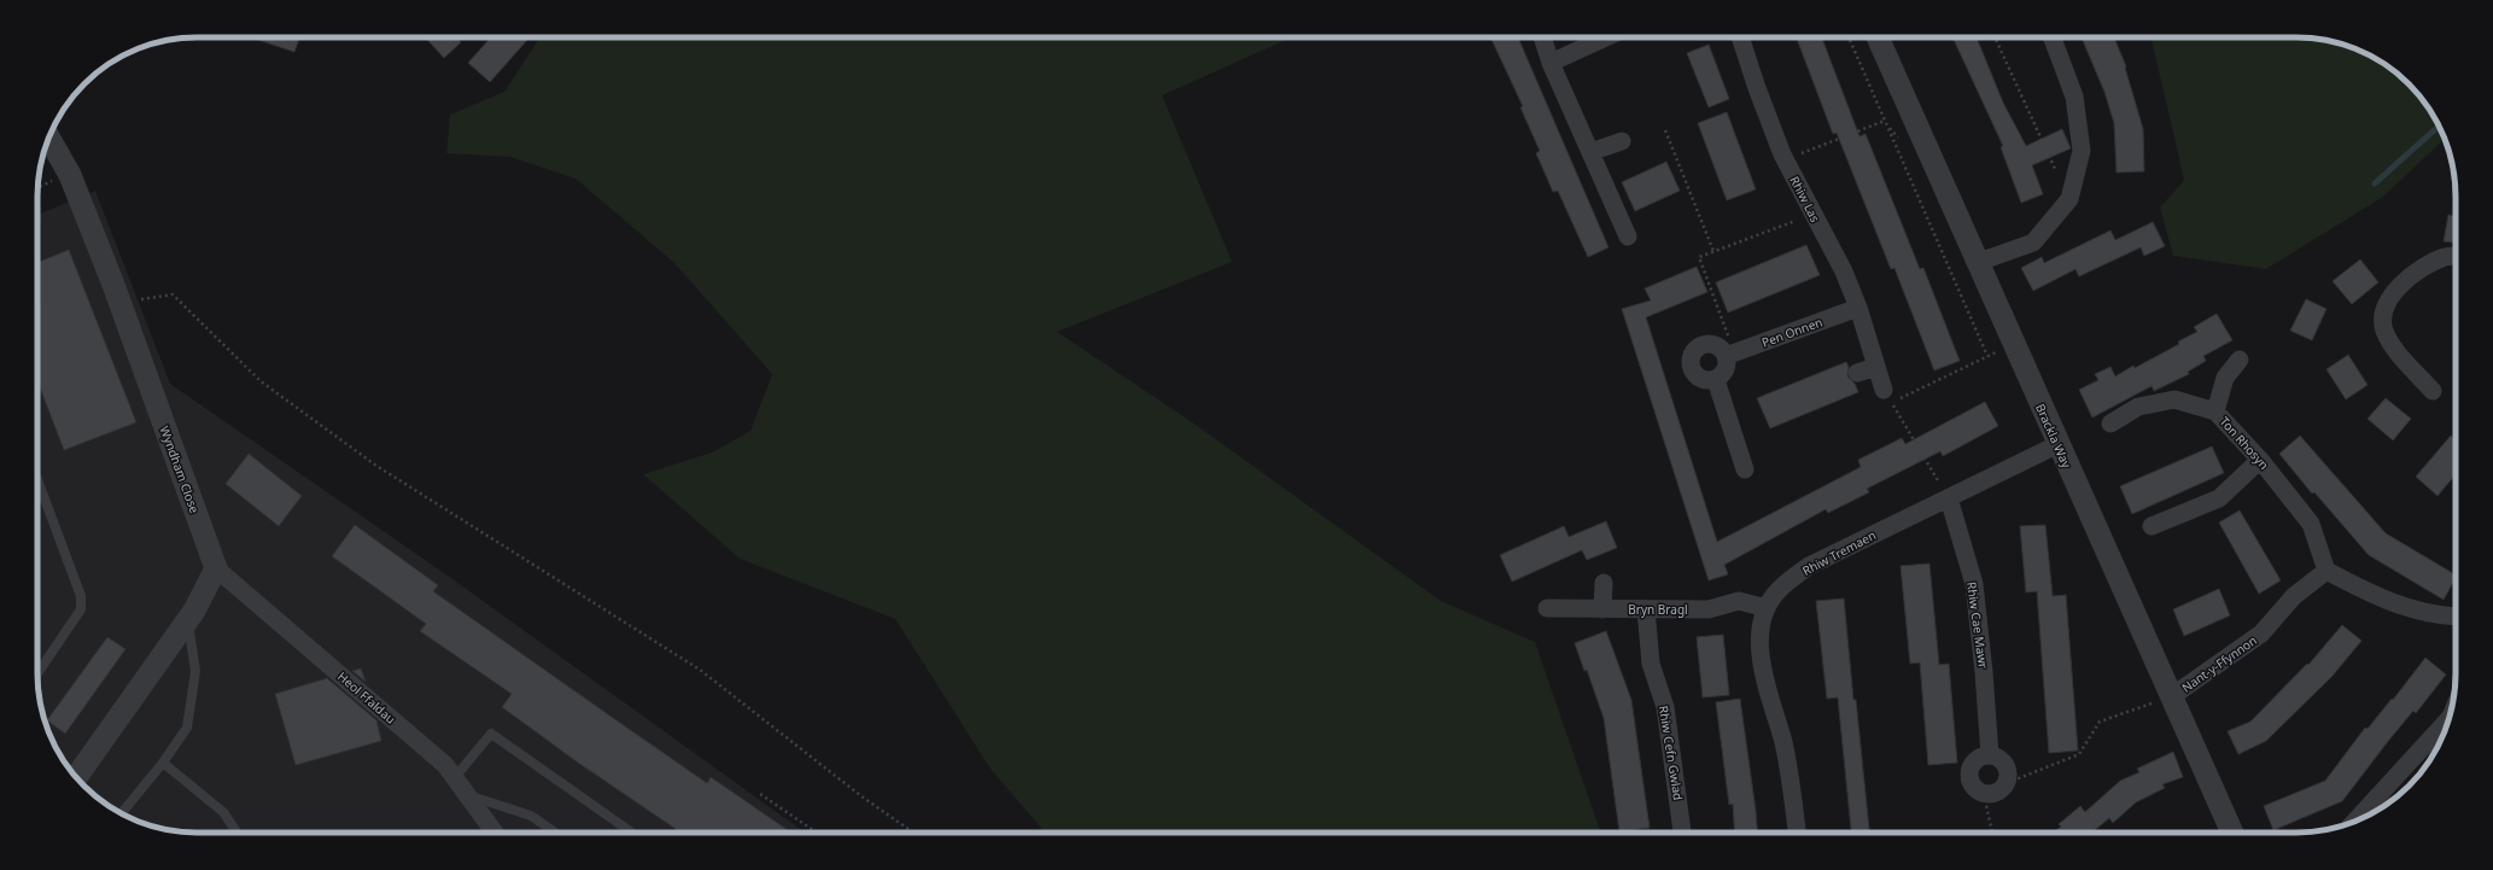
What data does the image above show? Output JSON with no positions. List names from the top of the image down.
{
  "streets": {
    "street": [
      "Rhiw Las",
      "Pen Onnen",
      "Brackla Way",
      "Ton Rhosyn",
      "Wyndham Close",
      "Rhiw Tremaen",
      "Bryn Bragl",
      "Rhiw Cae Mawr",
      "Nant-y-Ffynnon",
      "Heol Ffaldau",
      "Rhiw Cefn Gwlad"
    ]
  },
  "crossings": [
    ["Rhiw Las", "Pen Onnen"],
    ["Brackla Way", "Rhiw Tremaen"],
    ["Brackla Way", "Nant-y-Ffynnon"],
    ["Ton Rhosyn", "Nant-y-Ffynnon"],
    ["Wyndham Close", "Heol Ffaldau"],
    ["Rhiw Tremaen", "Bryn Bragl"],
    ["Rhiw Tremaen", "Rhiw Cae Mawr"],
    ["Bryn Bragl", "Rhiw Cefn Gwlad"]
  ]
}
